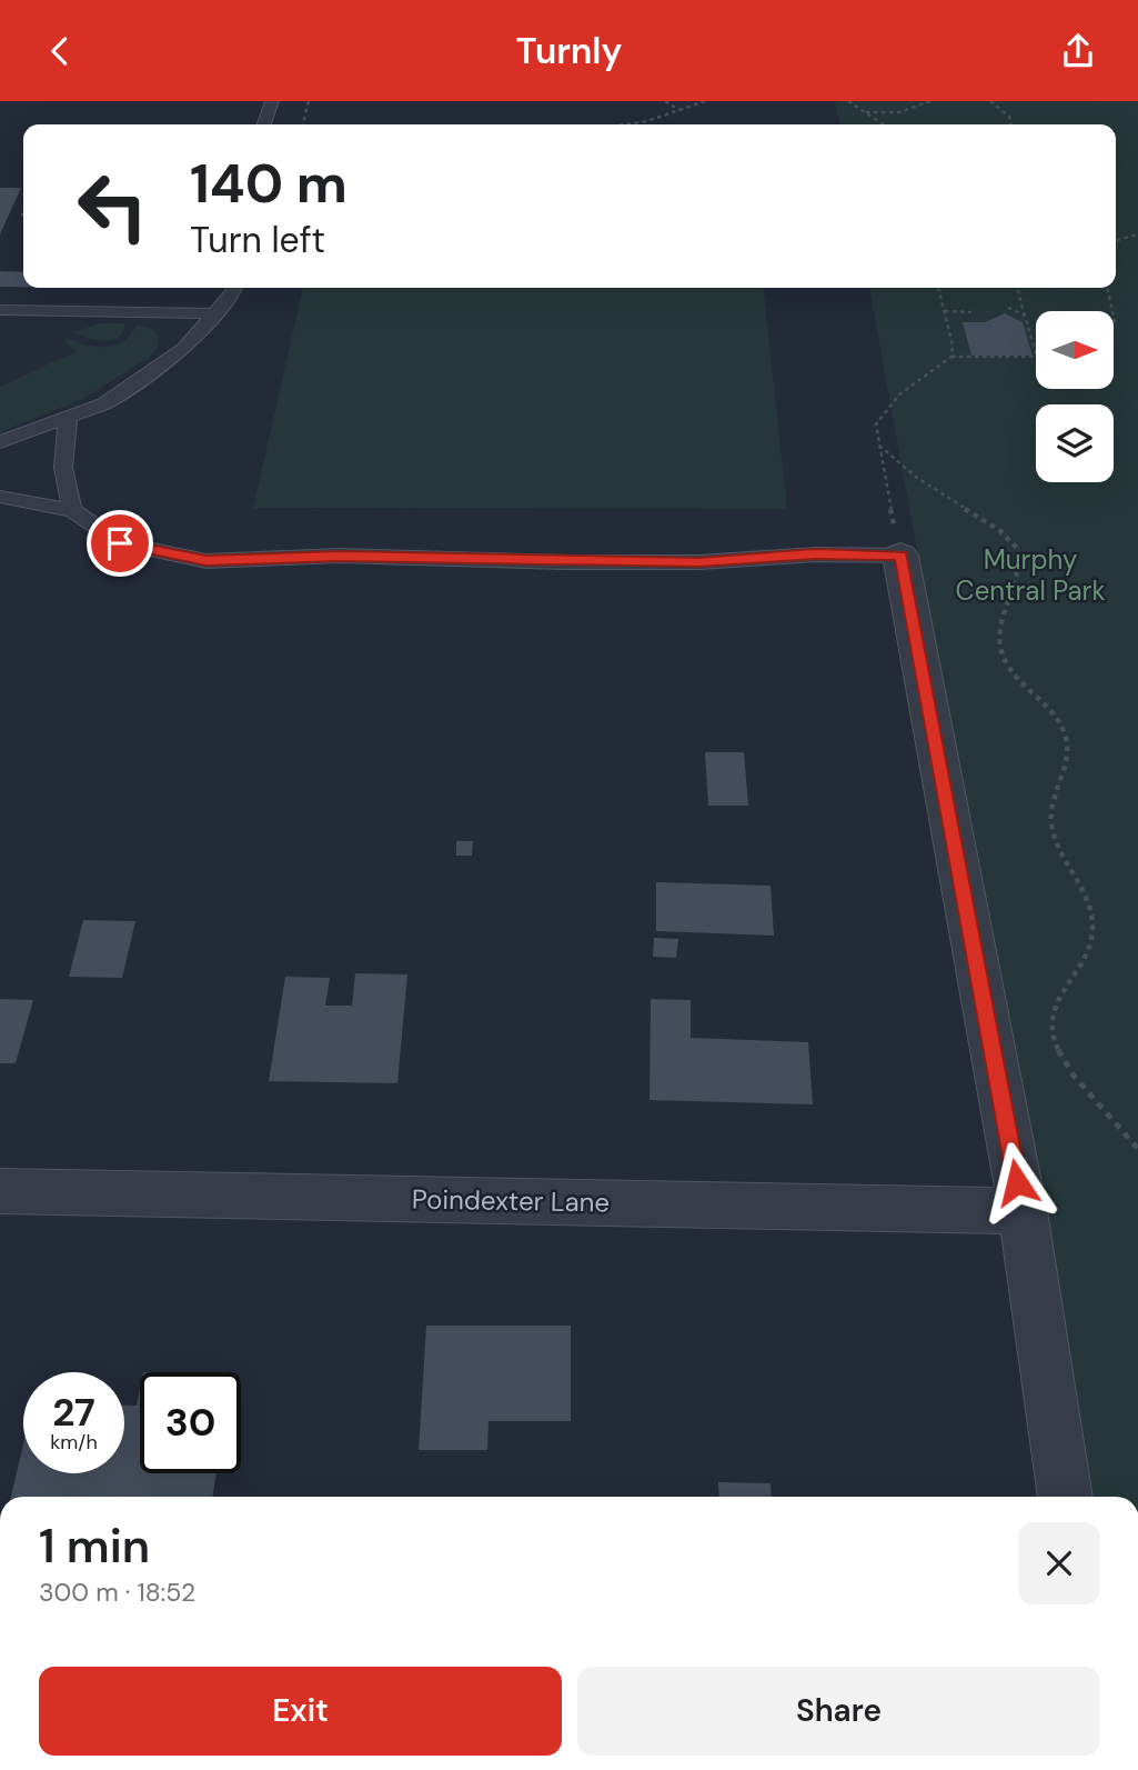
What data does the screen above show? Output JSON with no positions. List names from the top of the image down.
{
  "streets": {
    "street": ["Poindexter Lane"]
  },
  "parks": ["Murphy Central Park"],
  "north": "right",
  "page": {
    "header": "Turnly",
    "turn": ["140 m", "Turn left"],
    "speed": "27 km/h",
    "limit": "30",
    "heading": ["1 min", "300 m · 18:52"],
    "buttons": ["Exit", "Share"]
  }
}
